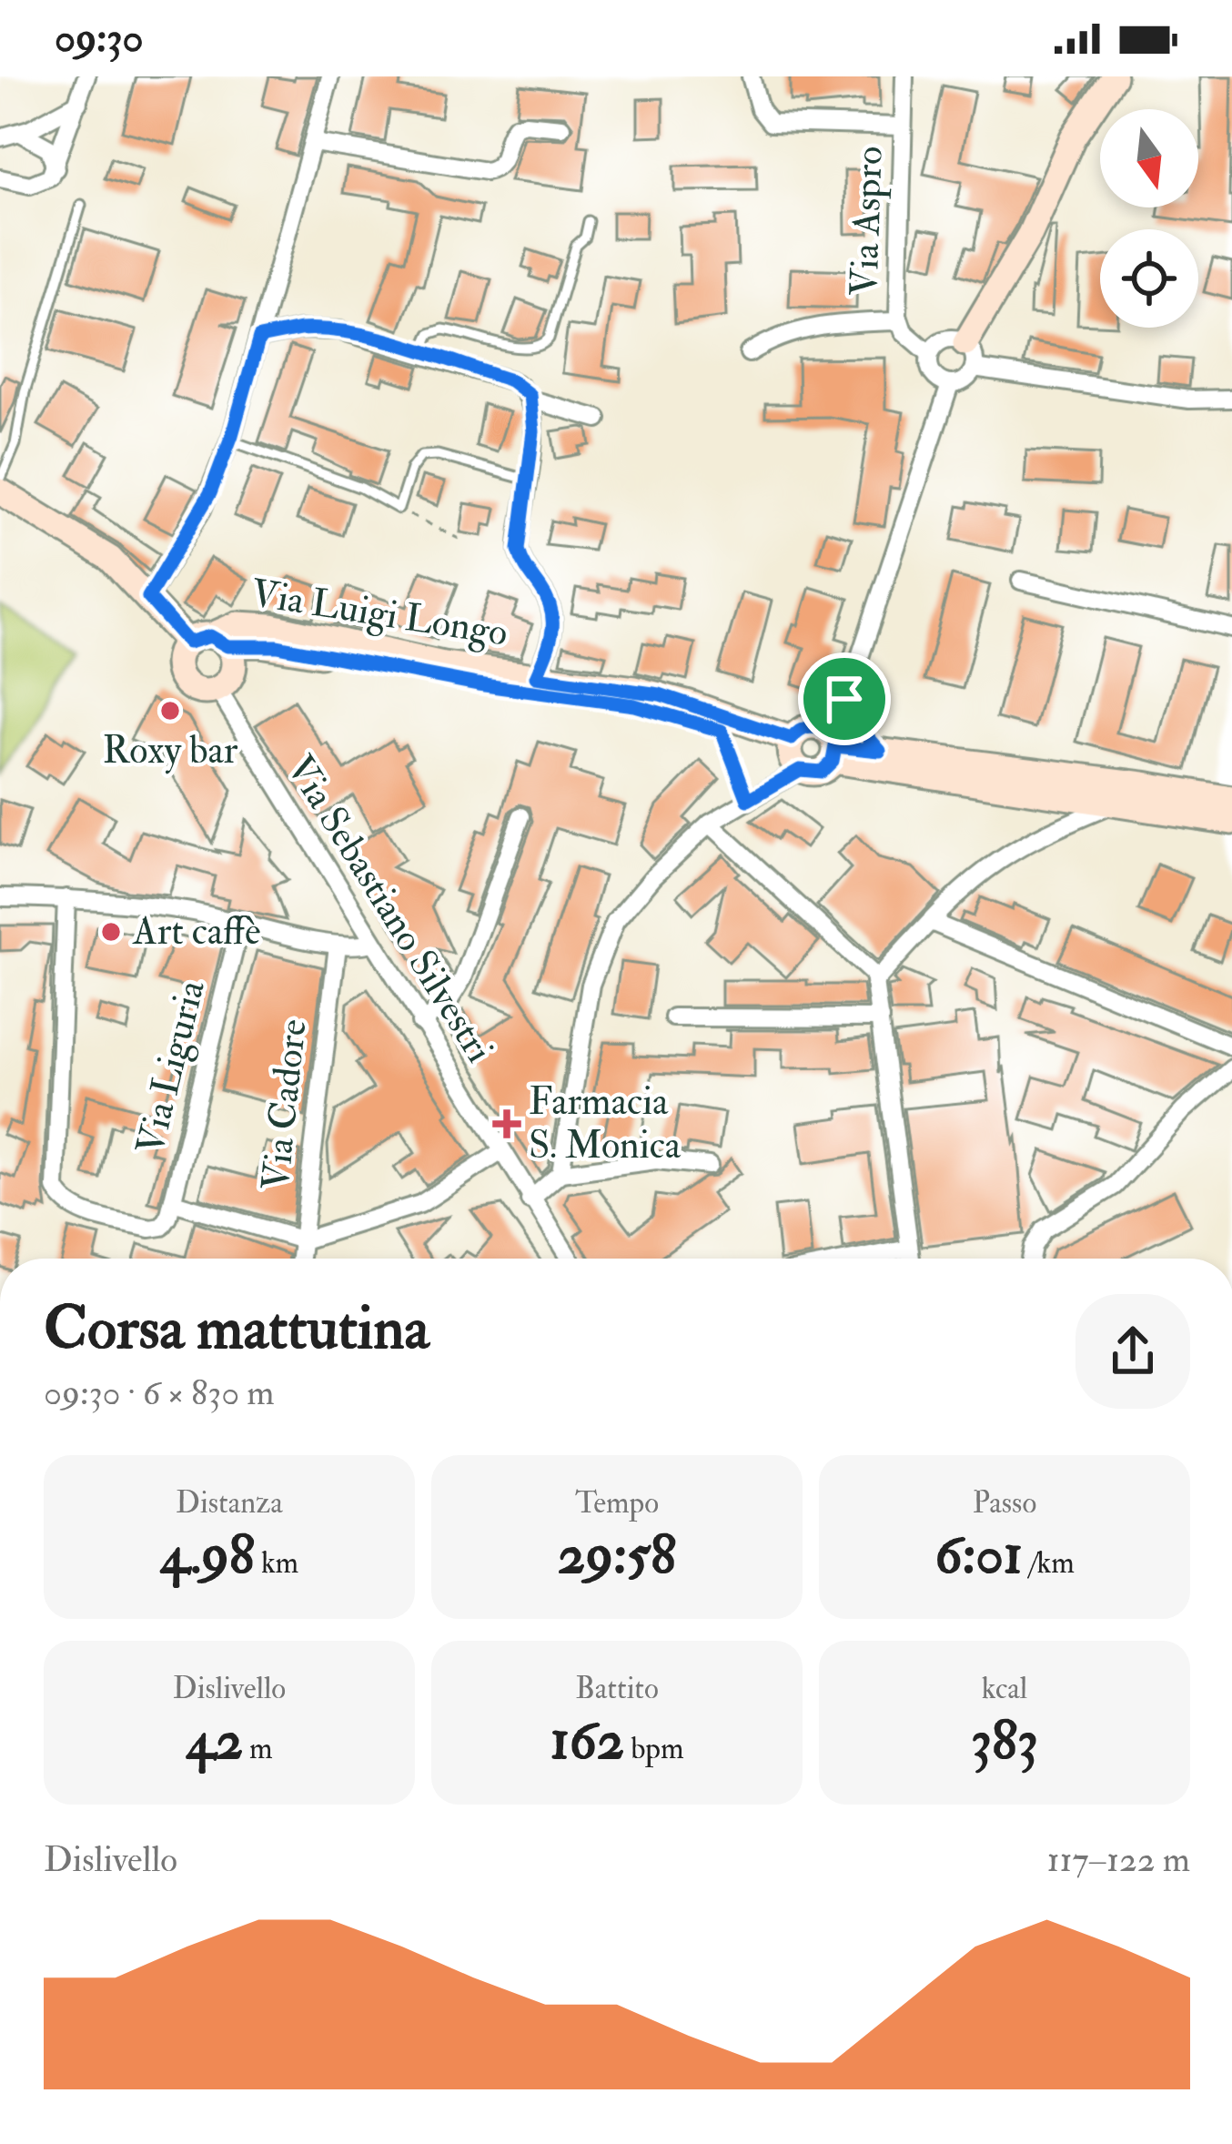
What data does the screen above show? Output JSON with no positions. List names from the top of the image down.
{
  "streets": {
    "main road": ["Via Luigi Longo"],
    "street": [
      "Via Aspro",
      "Via Sebastiano Silvestri",
      "Via Liguria",
      "Via Cadore"
    ]
  },
  "crossings": [
    ["Via Luigi Longo", "Via Sebastiano Silvestri"]
  ],
  "places": {
    "other": ["Roxy bar", "Art caffè"],
    "health": ["Farmacia S. Monica"]
  },
  "north": "bottom",
  "page": {
    "status": "09:30",
    "heading": ["Corsa mattutina", "09:30 · 6 × 830 m"],
    "stats": [
      ["Distanza", "4.98 km"],
      ["Tempo", "29:58"],
      ["Passo", "6:01 /km"],
      ["Dislivello", "42 m"],
      ["Battito", "162 bpm"],
      ["kcal", "383"]
    ],
    "chart": ["Dislivello", "117–122 m"]
  }
}
